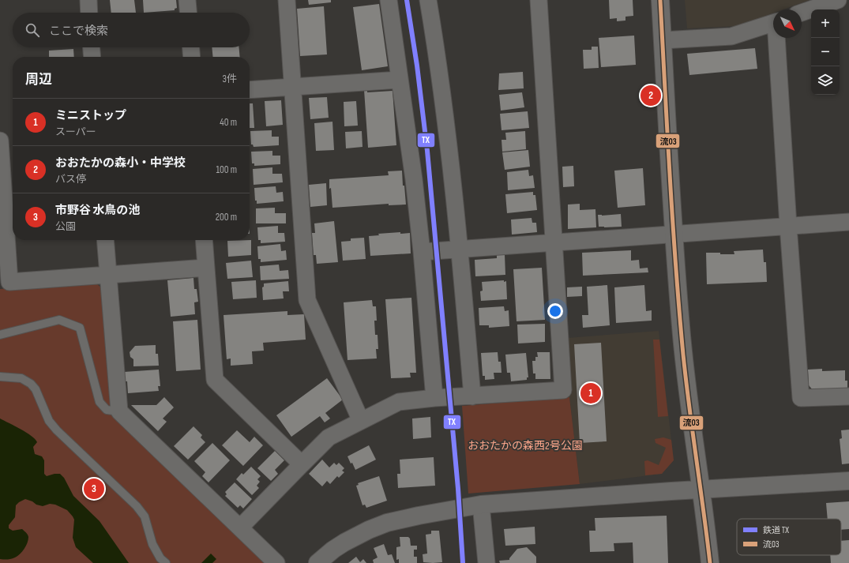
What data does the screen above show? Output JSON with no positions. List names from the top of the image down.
{
  "parks": ["おおたかの森西2号公園"],
  "lines": ["rail line TX", "transit line 流03"],
  "legend": ["鉄道 TX", "流03"],
  "north": "bottom right",
  "page": {
    "map_buttons": ["+", "−"],
    "search": "ここで検索",
    "heading": ["周辺", "3件"],
    "pins": ["2", "1", "3"],
    "list": [
      {
        "mark": "1",
        "name": "ミニストップ",
        "note": "スーパー",
        "value": "40 m"
      },
      {
        "mark": "2",
        "name": "おおたかの森小・中学校",
        "note": "バス停",
        "value": "100 m"
      },
      {
        "mark": "3",
        "name": "市野谷 水鳥の池",
        "note": "公園",
        "value": "200 m"
      }
    ]
  }
}
